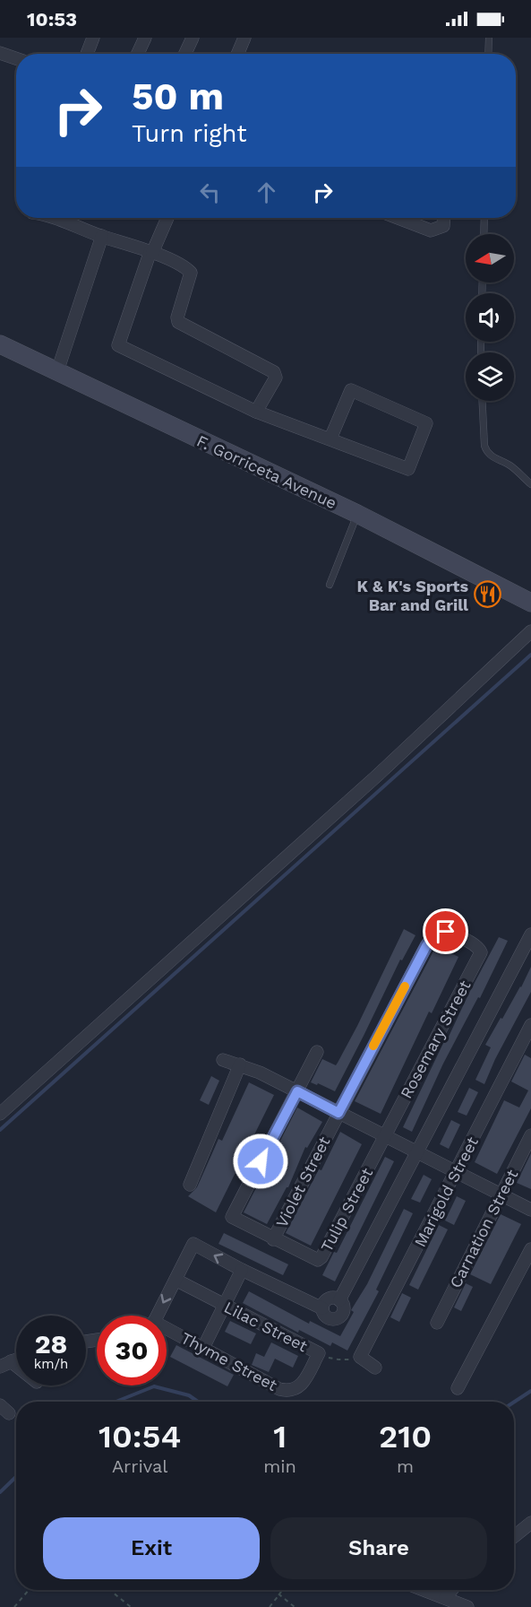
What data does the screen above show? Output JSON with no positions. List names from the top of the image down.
{
  "streets": {
    "main road": ["F. Gorriceta Avenue"],
    "street": [
      "Rosemary Street",
      "Violet Street",
      "Marigold Street",
      "Tulip Street",
      "Carnation Street",
      "Lilac Street",
      "Thyme Street"
    ]
  },
  "crossings": [
    ["Rosemary Street", "Violet Street"],
    ["Rosemary Street", "Tulip Street"],
    ["Violet Street", "Tulip Street"],
    ["Marigold Street", "Lilac Street"],
    ["Lilac Street", "Thyme Street"]
  ],
  "places": {
    "restaurant": ["K & K's Sports Bar and Grill"]
  },
  "north": "left",
  "page": {
    "status": "10:53",
    "turn": ["50 m", "Turn right"],
    "speed": "28 km/h",
    "limit": "30",
    "eta": [
      "10:54",
      "Arrival",
      "1",
      "min",
      "210",
      "m"
    ],
    "buttons": ["Exit", "Share"]
  }
}
